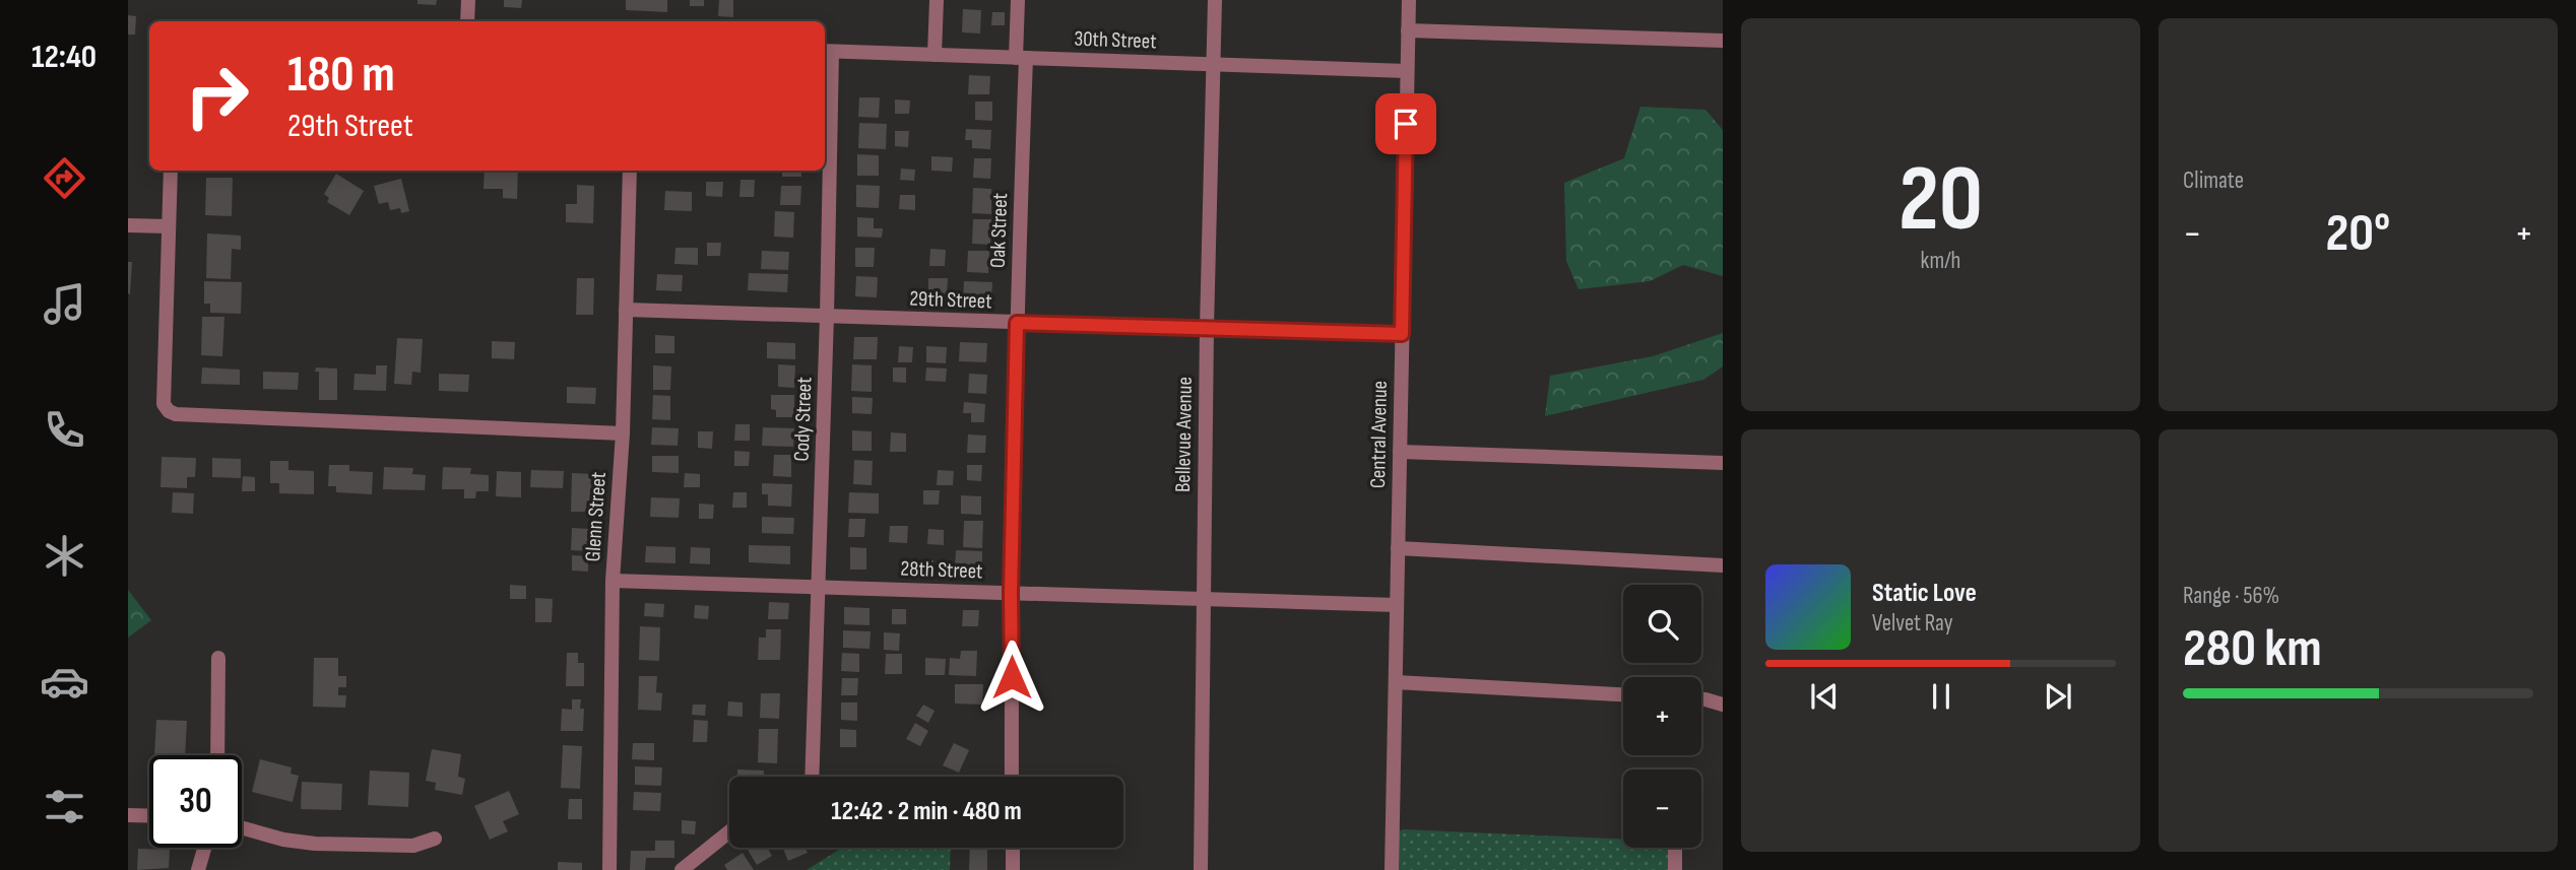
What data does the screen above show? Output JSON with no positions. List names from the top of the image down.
{
  "streets": {
    "street": [
      "30th Street",
      "Oak Street",
      "29th Street",
      "Cody Street",
      "Bellevue Avenue",
      "Central Avenue",
      "Glenn Street",
      "28th Street"
    ]
  },
  "crossings": [
    ["30th Street", "Oak Street"],
    ["30th Street", "Cody Street"],
    ["30th Street", "Bellevue Avenue"],
    ["30th Street", "Central Avenue"],
    ["Oak Street", "29th Street"],
    ["Oak Street", "28th Street"],
    ["29th Street", "Cody Street"],
    ["29th Street", "Bellevue Avenue"],
    ["29th Street", "Central Avenue"],
    ["29th Street", "Glenn Street"],
    ["Cody Street", "28th Street"],
    ["Bellevue Avenue", "28th Street"],
    ["Central Avenue", "28th Street"],
    ["Glenn Street", "28th Street"]
  ],
  "page": {
    "tabs": "12:40",
    "tile": [
      ["20", "km/h"],
      "Climate",
      ["Range · 56%", "280 km"]
    ],
    "turn": ["180 m", "29th Street"],
    "heat": ["−", "20°", "+"],
    "song": ["Static Love", "Velvet Ray"],
    "map_buttons": ["+", "−"],
    "limit": "30",
    "trip": "12:42 · 2 min · 480 m"
  }
}
